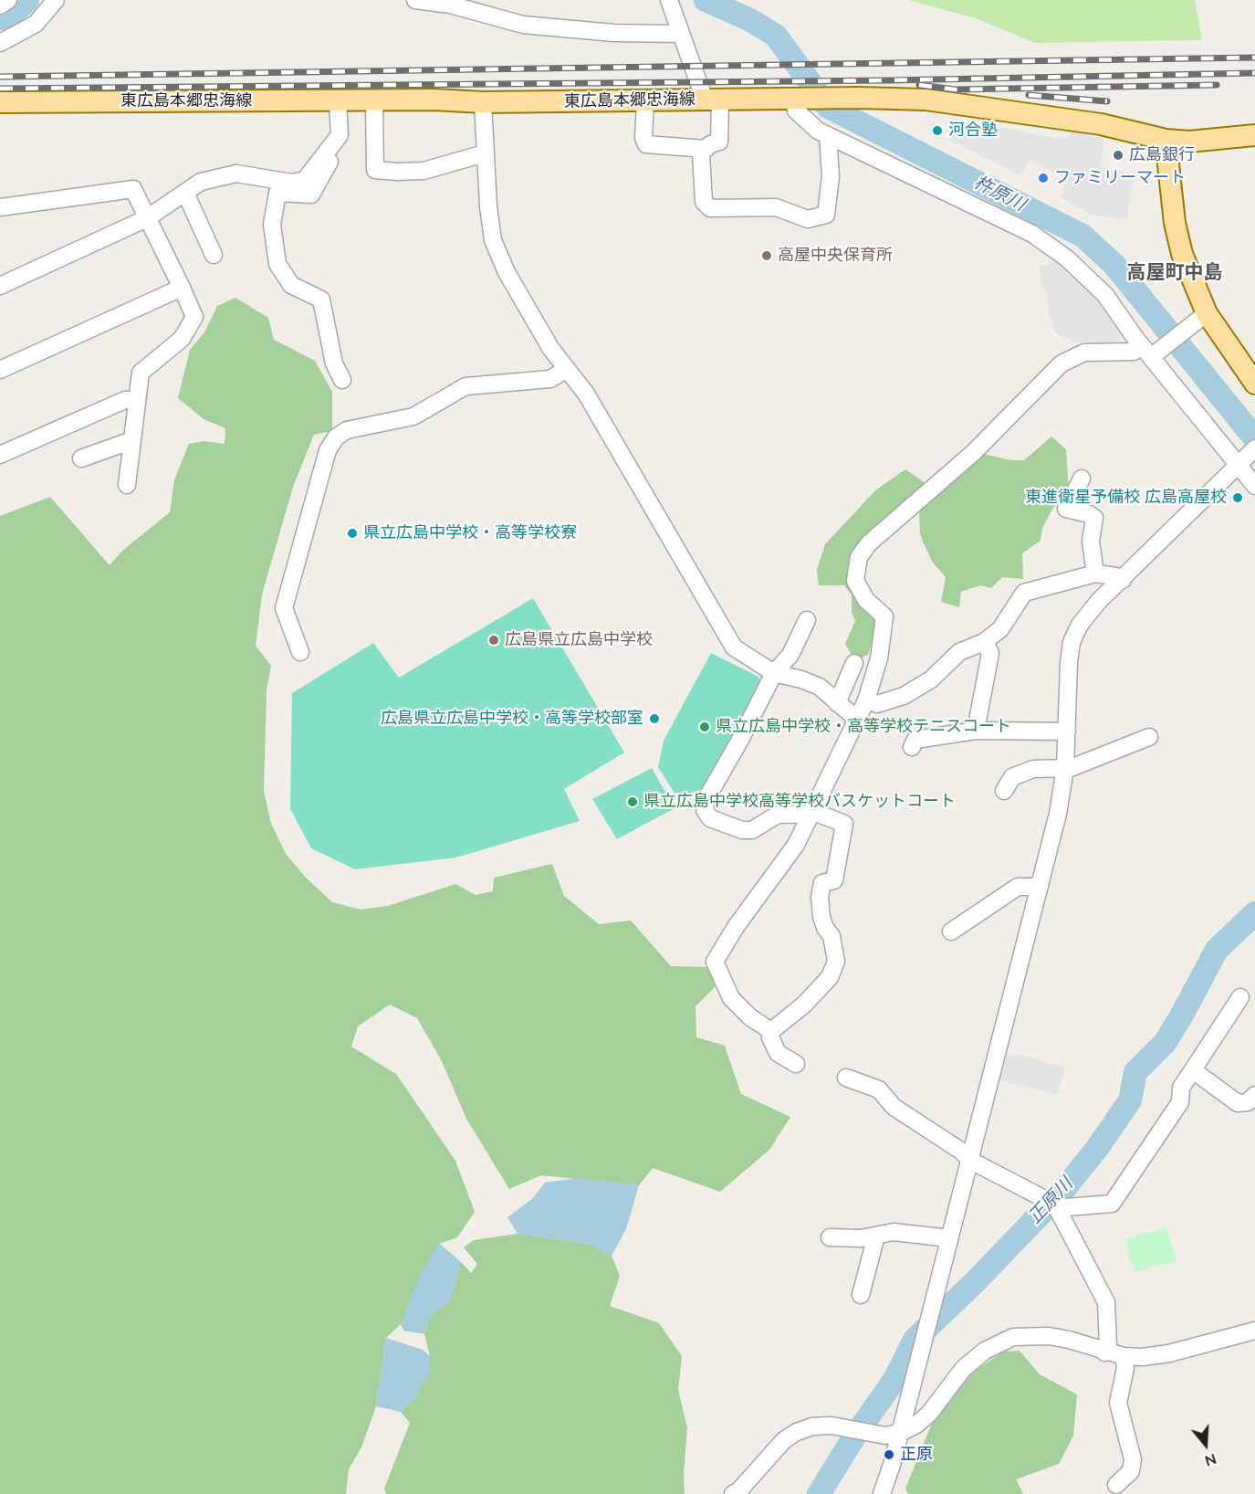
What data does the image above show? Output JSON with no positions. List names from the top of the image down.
{
  "streets": {
    "main road": ["東広島本郷忠海線"]
  },
  "districts": ["高屋町中島"],
  "water": ["杵原川", "正原川"],
  "places": [
    "河合塾",
    "広島銀行",
    "ファミリーマート",
    "高屋中央保育所",
    "東進衛星予備校 広島高屋校",
    "県立広島中学校・高等学校寮",
    "広島県立広島中学校",
    "広島県立広島中学校・高等学校部室",
    "県立広島中学校・高等学校テニスコート",
    "県立広島中学校高等学校バスケットコート",
    "正原"
  ],
  "north": "bottom"
}
